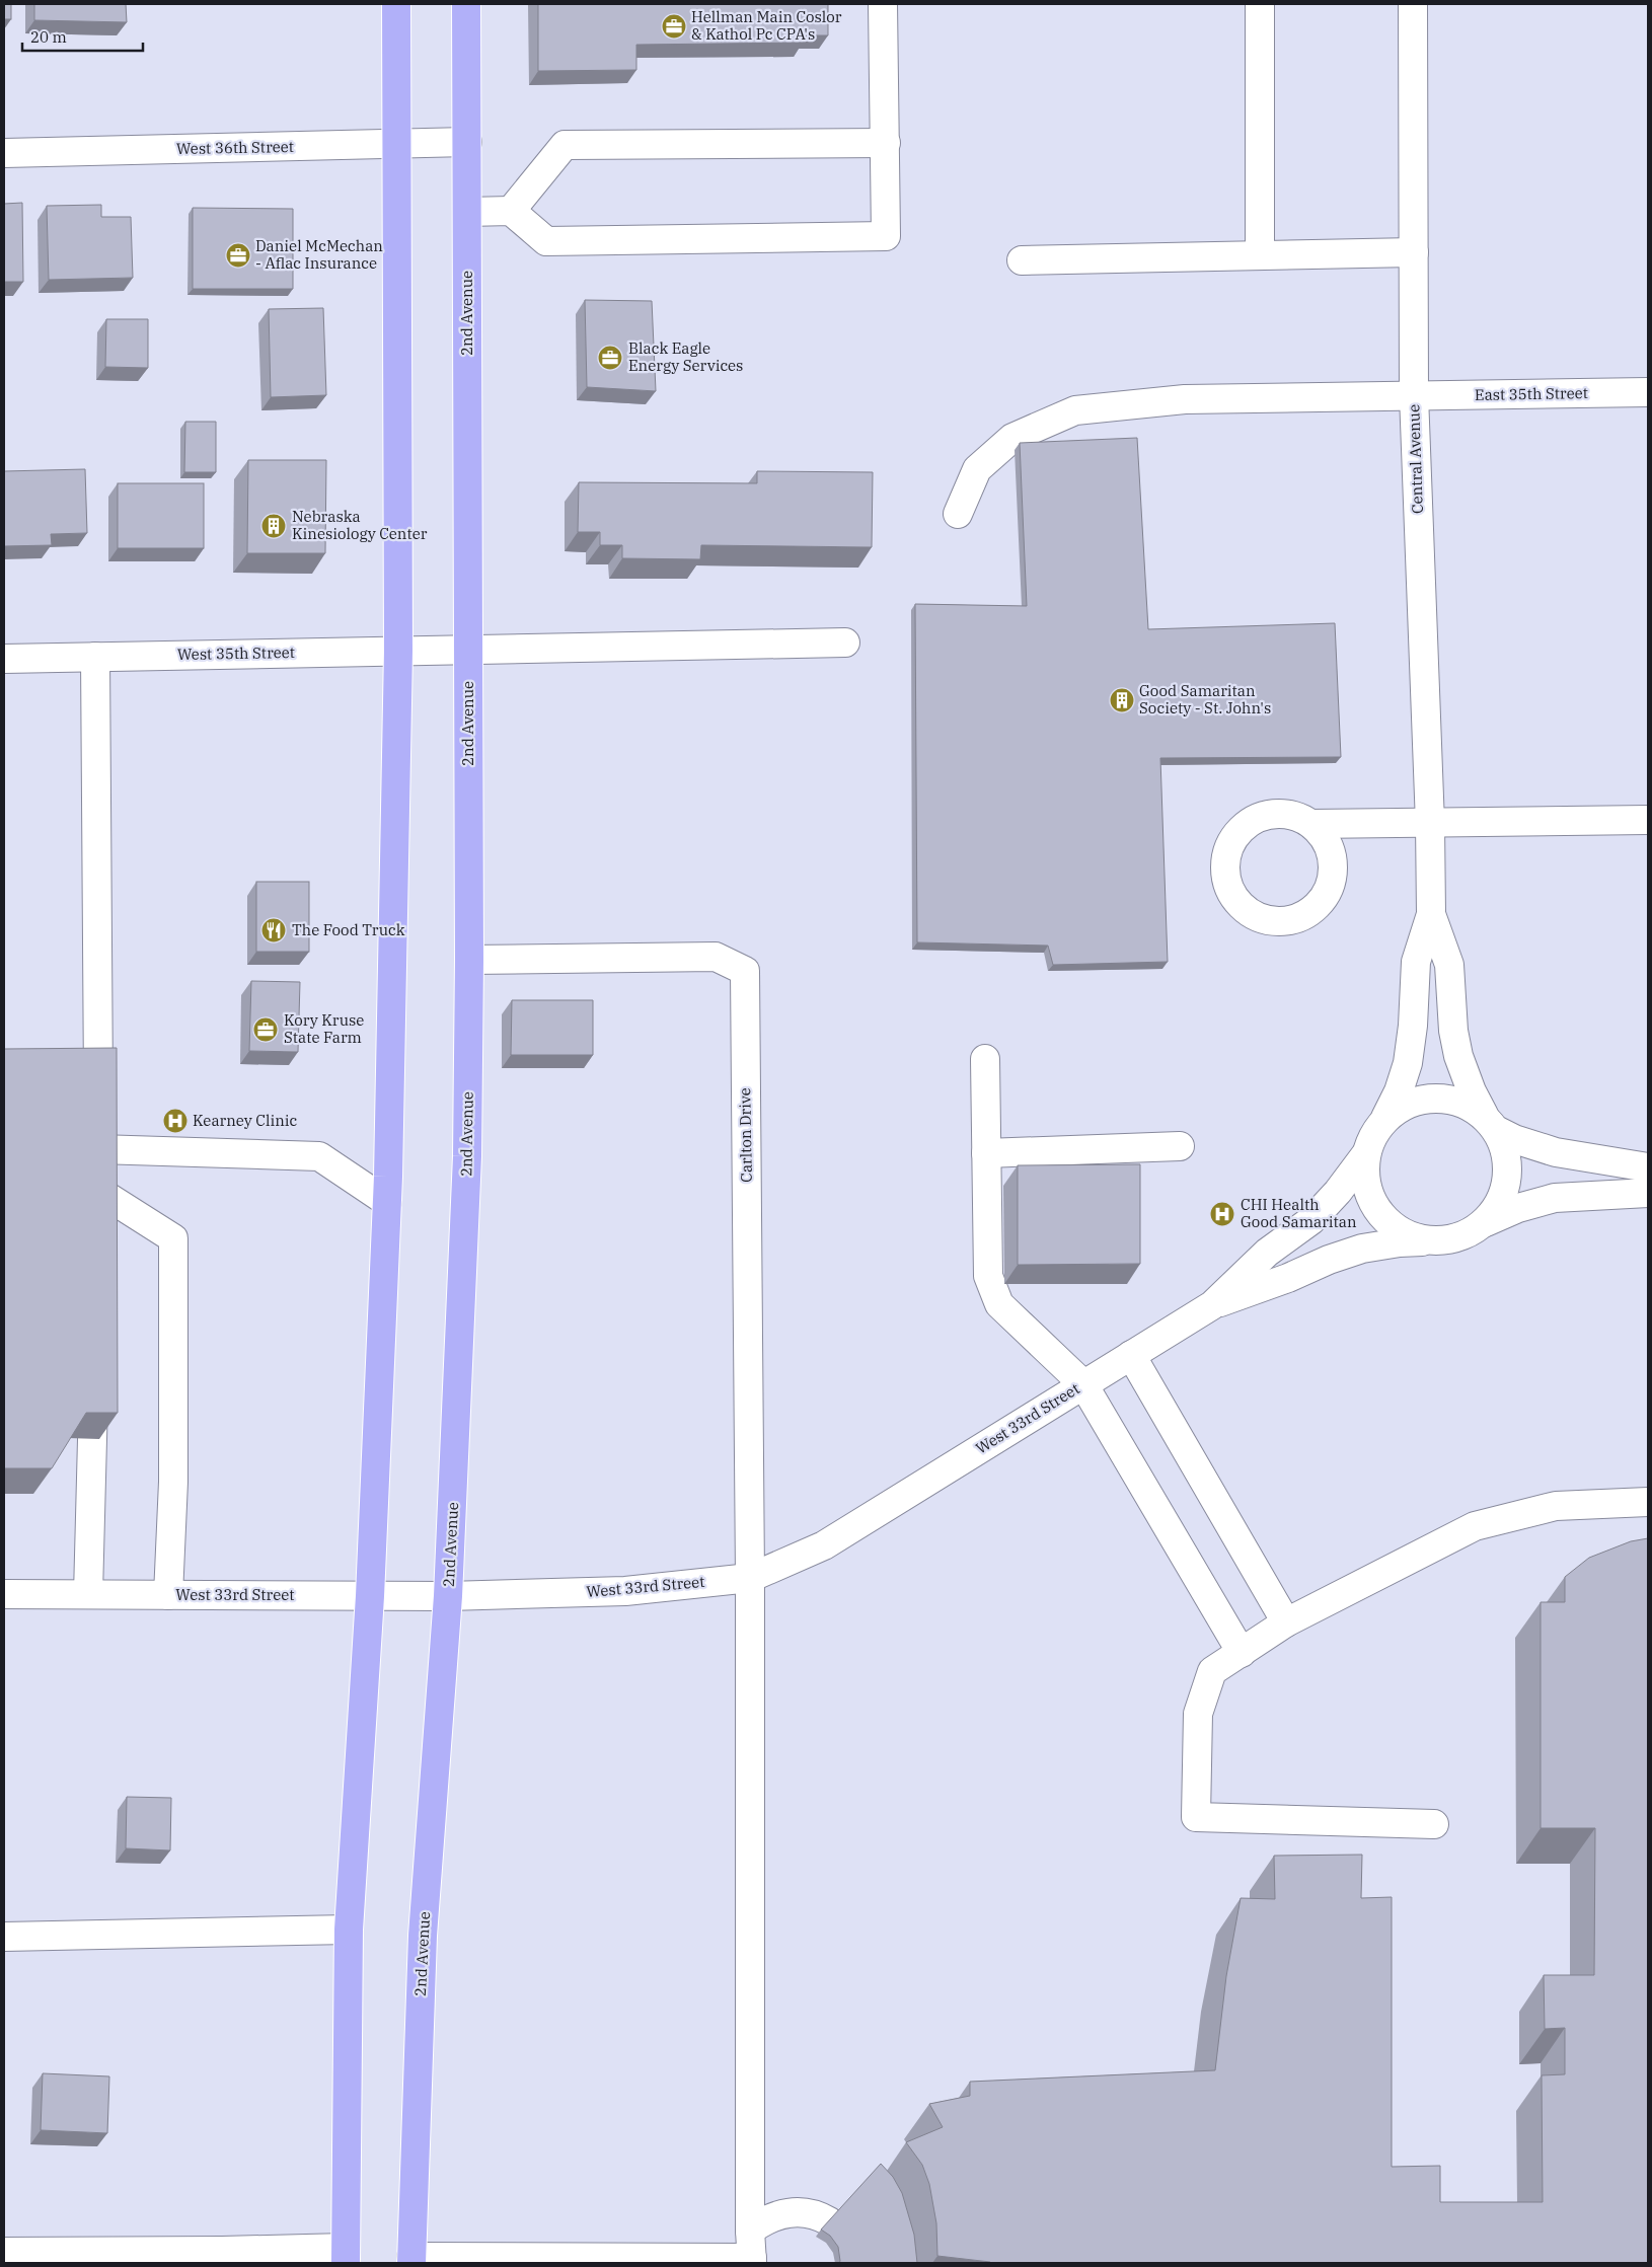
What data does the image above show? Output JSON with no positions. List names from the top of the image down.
{
  "streets": {
    "main road": ["2nd Avenue"],
    "street": [
      "West 36th Street",
      "East 35th Street",
      "Central Avenue",
      "West 35th Street",
      "Carlton Drive",
      "West 33rd Street"
    ]
  },
  "crossings": [
    ["West 36th Street", "2nd Avenue"],
    ["2nd Avenue", "West 35th Street"],
    ["2nd Avenue", "Carlton Drive"],
    ["2nd Avenue", "West 33rd Street"],
    ["East 35th Street", "Central Avenue"],
    ["Central Avenue", "West 33rd Street"],
    ["Carlton Drive", "West 33rd Street"]
  ],
  "places": {
    "office": [
      "Hellman Main Coslor & Kathol Pc CPA's",
      "Daniel McMechan - Aflac Insurance",
      "Black Eagle Energy Services",
      "Kory Kruse State Farm"
    ],
    "building": ["Nebraska Kinesiology Center", "Good Samaritan Society - St. John's"],
    "restaurant": ["The Food Truck"],
    "hospital": ["Kearney Clinic", "CHI Health Good Samaritan"]
  },
  "scale_bar": "20 m"
}
